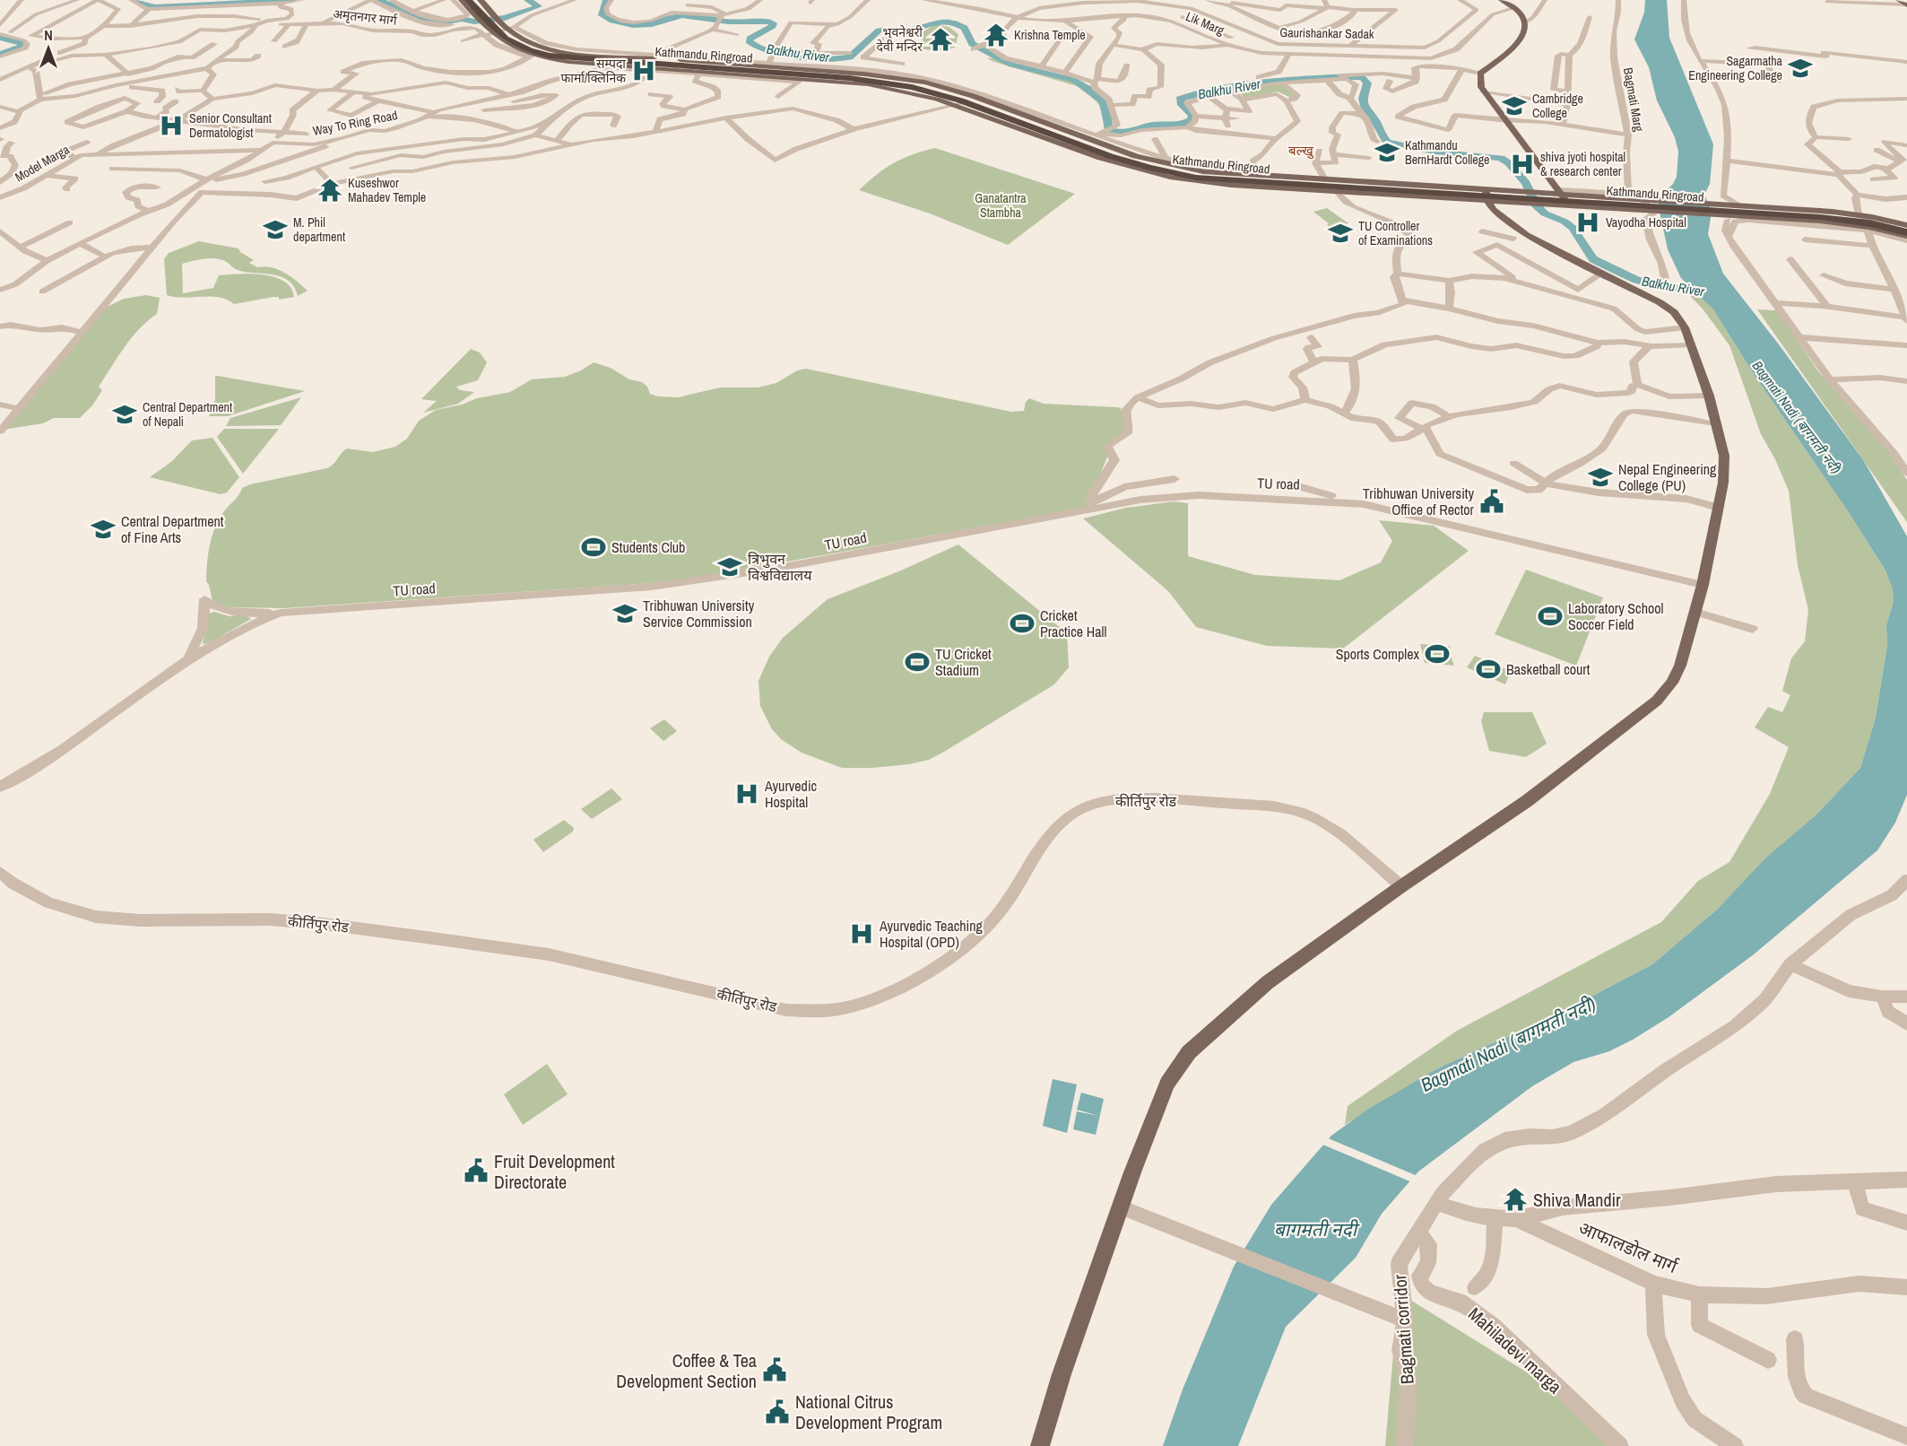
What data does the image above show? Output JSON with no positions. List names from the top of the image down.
{
  "streets": {
    "highway": ["Kathmandu Ringroad"],
    "street": [
      "अमृतनगर मार्ग",
      "Lik Marg",
      "Gaurishankar Sadak",
      "Bagmati Marg",
      "Way To Ring Road",
      "Model Marga",
      "TU road",
      "कीर्तिपुर रोड",
      "आफालडोल मार्ग",
      "Bagmati corridor",
      "Mahiladevi marga"
    ]
  },
  "crossings": [
    ["Lik Marg", "Gaurishankar Sadak"],
    ["Kathmandu Ringroad", "Way To Ring Road"],
    ["आफालडोल मार्ग", "Bagmati corridor"],
    ["Bagmati corridor", "Mahiladevi marga"]
  ],
  "districts": ["बल्खु"],
  "water": ["Balkhu River", "Bagmati Nadi (बागमती नदी)", "बागमती नदी"],
  "parks": ["Ganatantra Stambha"],
  "places": {
    "temple": [
      "Krishna Temple",
      "भुवनेश्वरी देवी मन्दिर",
      "Kuseshwor Mahadev Temple",
      "Shiva Mandir"
    ],
    "school or university": [
      "Sagarmatha Engineering College",
      "Cambridge College",
      "Kathmandu BernHardt College",
      "M. Phil department",
      "TU Controller of Examinations",
      "Central Department of Nepali",
      "Nepal Engineering College (PU)",
      "Central Department of Fine Arts",
      "त्रिभुवन विश्वविद्यालय",
      "Tribhuwan University Service Commission"
    ],
    "hospital": [
      "सम्पदा फार्मा/क्लिनिक",
      "Senior Consultant Dermatologist",
      "shiva jyoti hospital & research center",
      "Vayodha Hospital",
      "Ayurvedic Hospital",
      "Ayurvedic Teaching Hospital (OPD)"
    ],
    "public building": [
      "Tribhuwan University Office of Rector",
      "Fruit Development Directorate",
      "Coffee & Tea Development Section",
      "National Citrus Development Program"
    ],
    "sports": [
      "Students Club",
      "Laboratory School Soccer Field",
      "Cricket Practice Hall",
      "Sports Complex",
      "TU Cricket Stadium",
      "Basketball court"
    ]
  },
  "north": "top"
}
